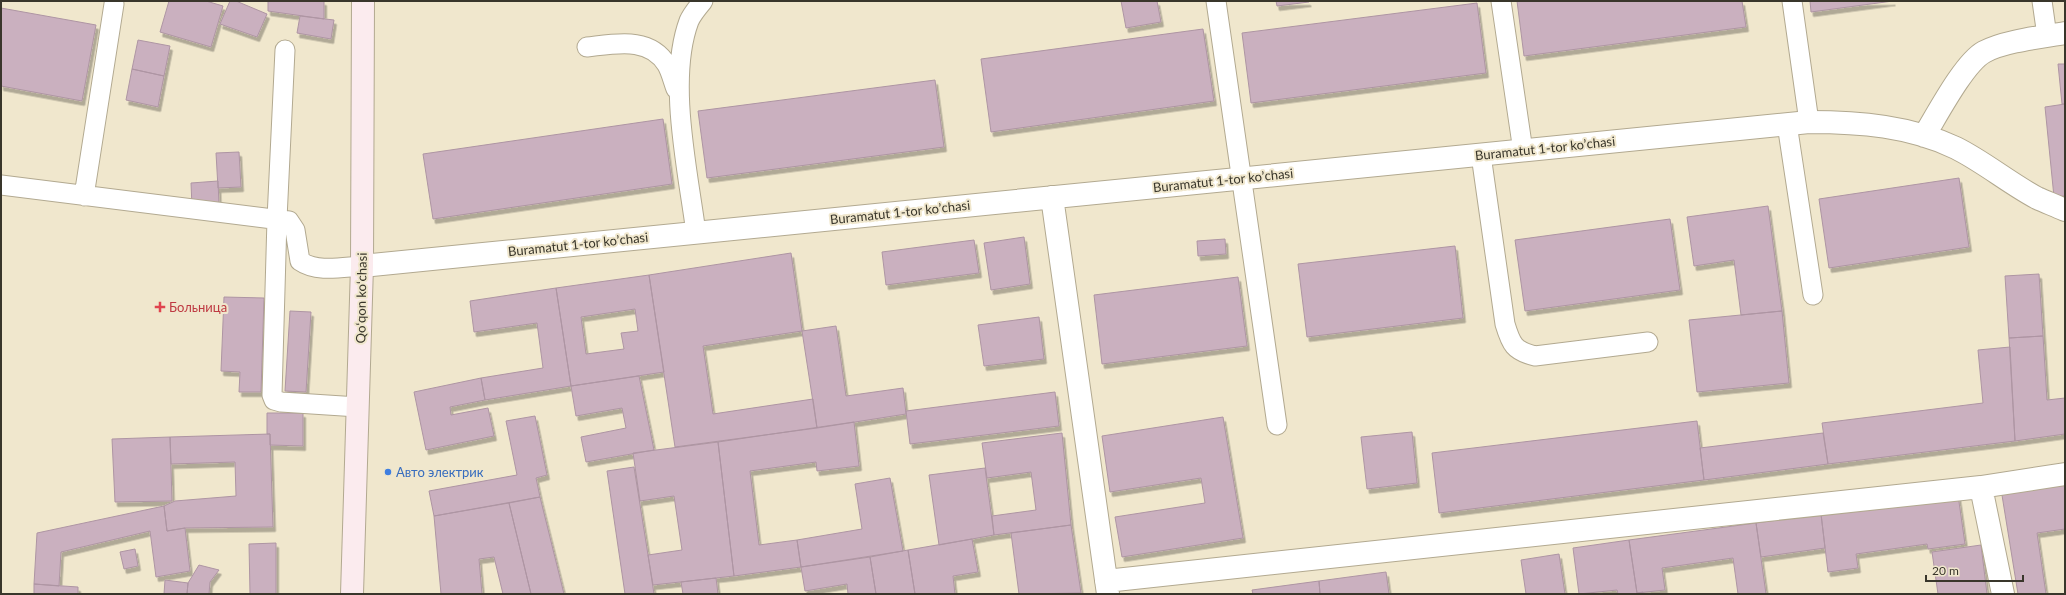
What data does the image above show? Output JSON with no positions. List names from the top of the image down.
{
  "streets": {
    "main road": ["Qoʻqon koʻchasi"],
    "street": ["Buramatut 1-tor koʼchasi"]
  },
  "crossings": [
    ["Buramatut 1-tor koʼchasi", "Qoʻqon koʻchasi"]
  ],
  "places": {
    "health": ["Больница"],
    "other": ["Авто электрик"]
  },
  "scale_bar": "20 m"
}
